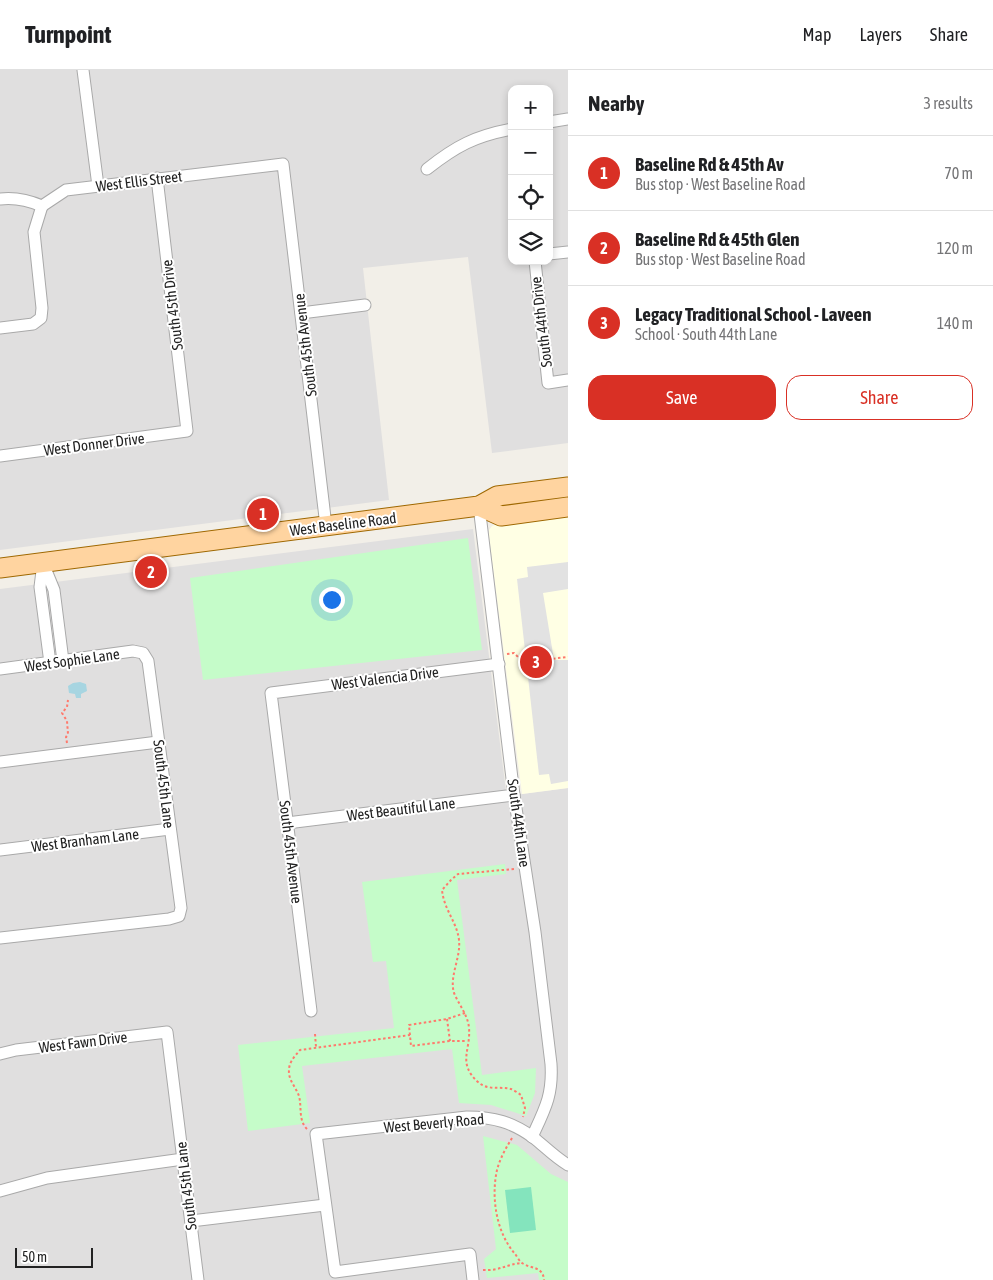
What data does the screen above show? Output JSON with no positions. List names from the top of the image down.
{
  "streets": {
    "main road": ["West Baseline Road"],
    "street": [
      "West Ellis Street",
      "South 45th Drive",
      "South 44th Drive",
      "South 45th Avenue",
      "West Donner Drive",
      "West Sophie Lane",
      "West Valencia Drive",
      "South 45th Lane",
      "West Beautiful Lane",
      "South 44th Lane",
      "West Branham Lane",
      "West Fawn Drive",
      "West Beverly Road"
    ]
  },
  "crossings": [
    ["West Ellis Street", "South 45th Drive"],
    ["West Ellis Street", "South 45th Avenue"],
    ["South 45th Drive", "West Donner Drive"],
    ["South 45th Avenue", "West Baseline Road"],
    ["South 45th Avenue", "West Valencia Drive"],
    ["South 45th Avenue", "West Beautiful Lane"],
    ["West Baseline Road", "South 44th Lane"],
    ["West Sophie Lane", "South 45th Lane"],
    ["West Valencia Drive", "South 44th Lane"],
    ["South 45th Lane", "West Branham Lane"],
    ["South 45th Lane", "West Fawn Drive"],
    ["West Beautiful Lane", "South 44th Lane"],
    ["South 44th Lane", "West Beverly Road"]
  ],
  "scale_bar": "50 m",
  "page": {
    "header": "Turnpoint",
    "nav": ["Map", "Layers", "Share"],
    "heading": ["Nearby", "3 results"],
    "map_buttons": ["+", "−"],
    "list": [
      {
        "mark": "1",
        "name": "Baseline Rd & 45th Av",
        "note": "Bus stop · West Baseline Road",
        "value": "70 m"
      },
      {
        "mark": "2",
        "name": "Baseline Rd & 45th Glen",
        "note": "Bus stop · West Baseline Road",
        "value": "120 m"
      },
      {
        "mark": "3",
        "name": "Legacy Traditional School - Laveen",
        "note": "School · South 44th Lane",
        "value": "140 m"
      }
    ],
    "buttons": ["Save", "Share"],
    "pins": ["1", "2", "3"],
    "scale": "50 m"
  }
}
